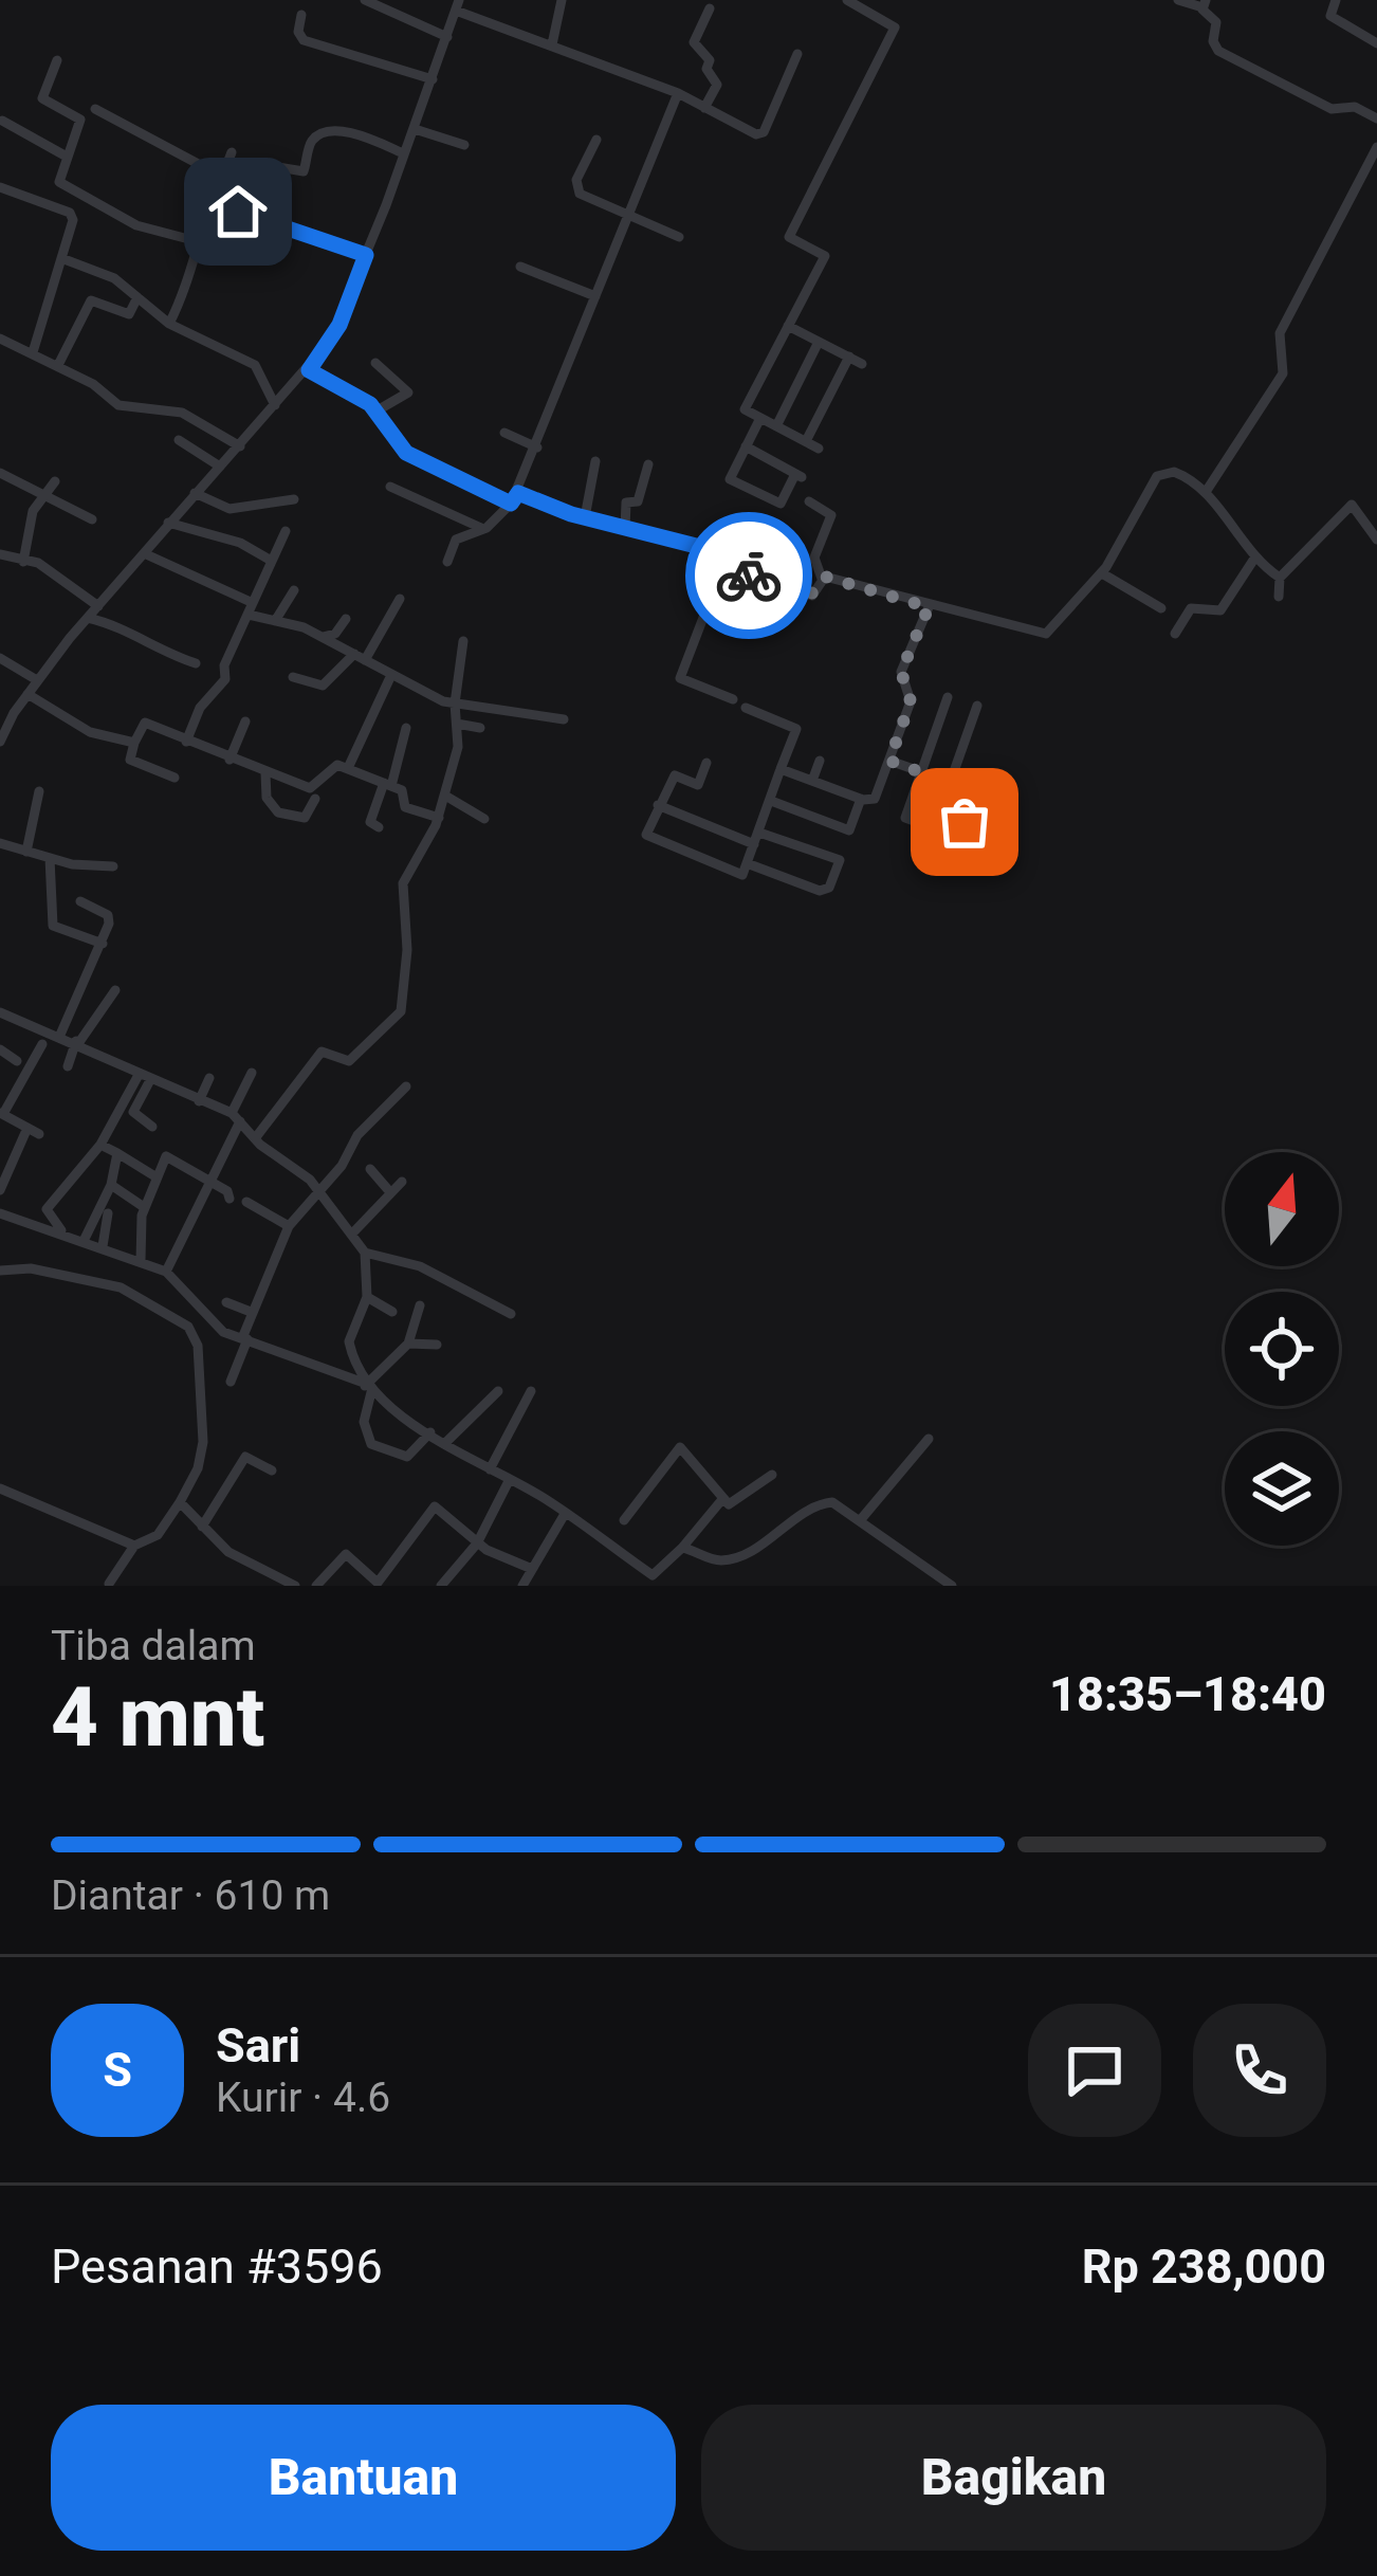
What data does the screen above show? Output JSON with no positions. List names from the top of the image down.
{
  "north": "top",
  "page": {
    "heading": ["4 mnt", "Tiba dalam", "18:35–18:40"],
    "panel": [
      "Sari",
      "Kurir · 4.6",
      "Pesanan #3596",
      "Rp 238,000"
    ],
    "bar": "Diantar · 610 m",
    "round": "S",
    "buttons": ["Bantuan", "Bagikan"]
  }
}
